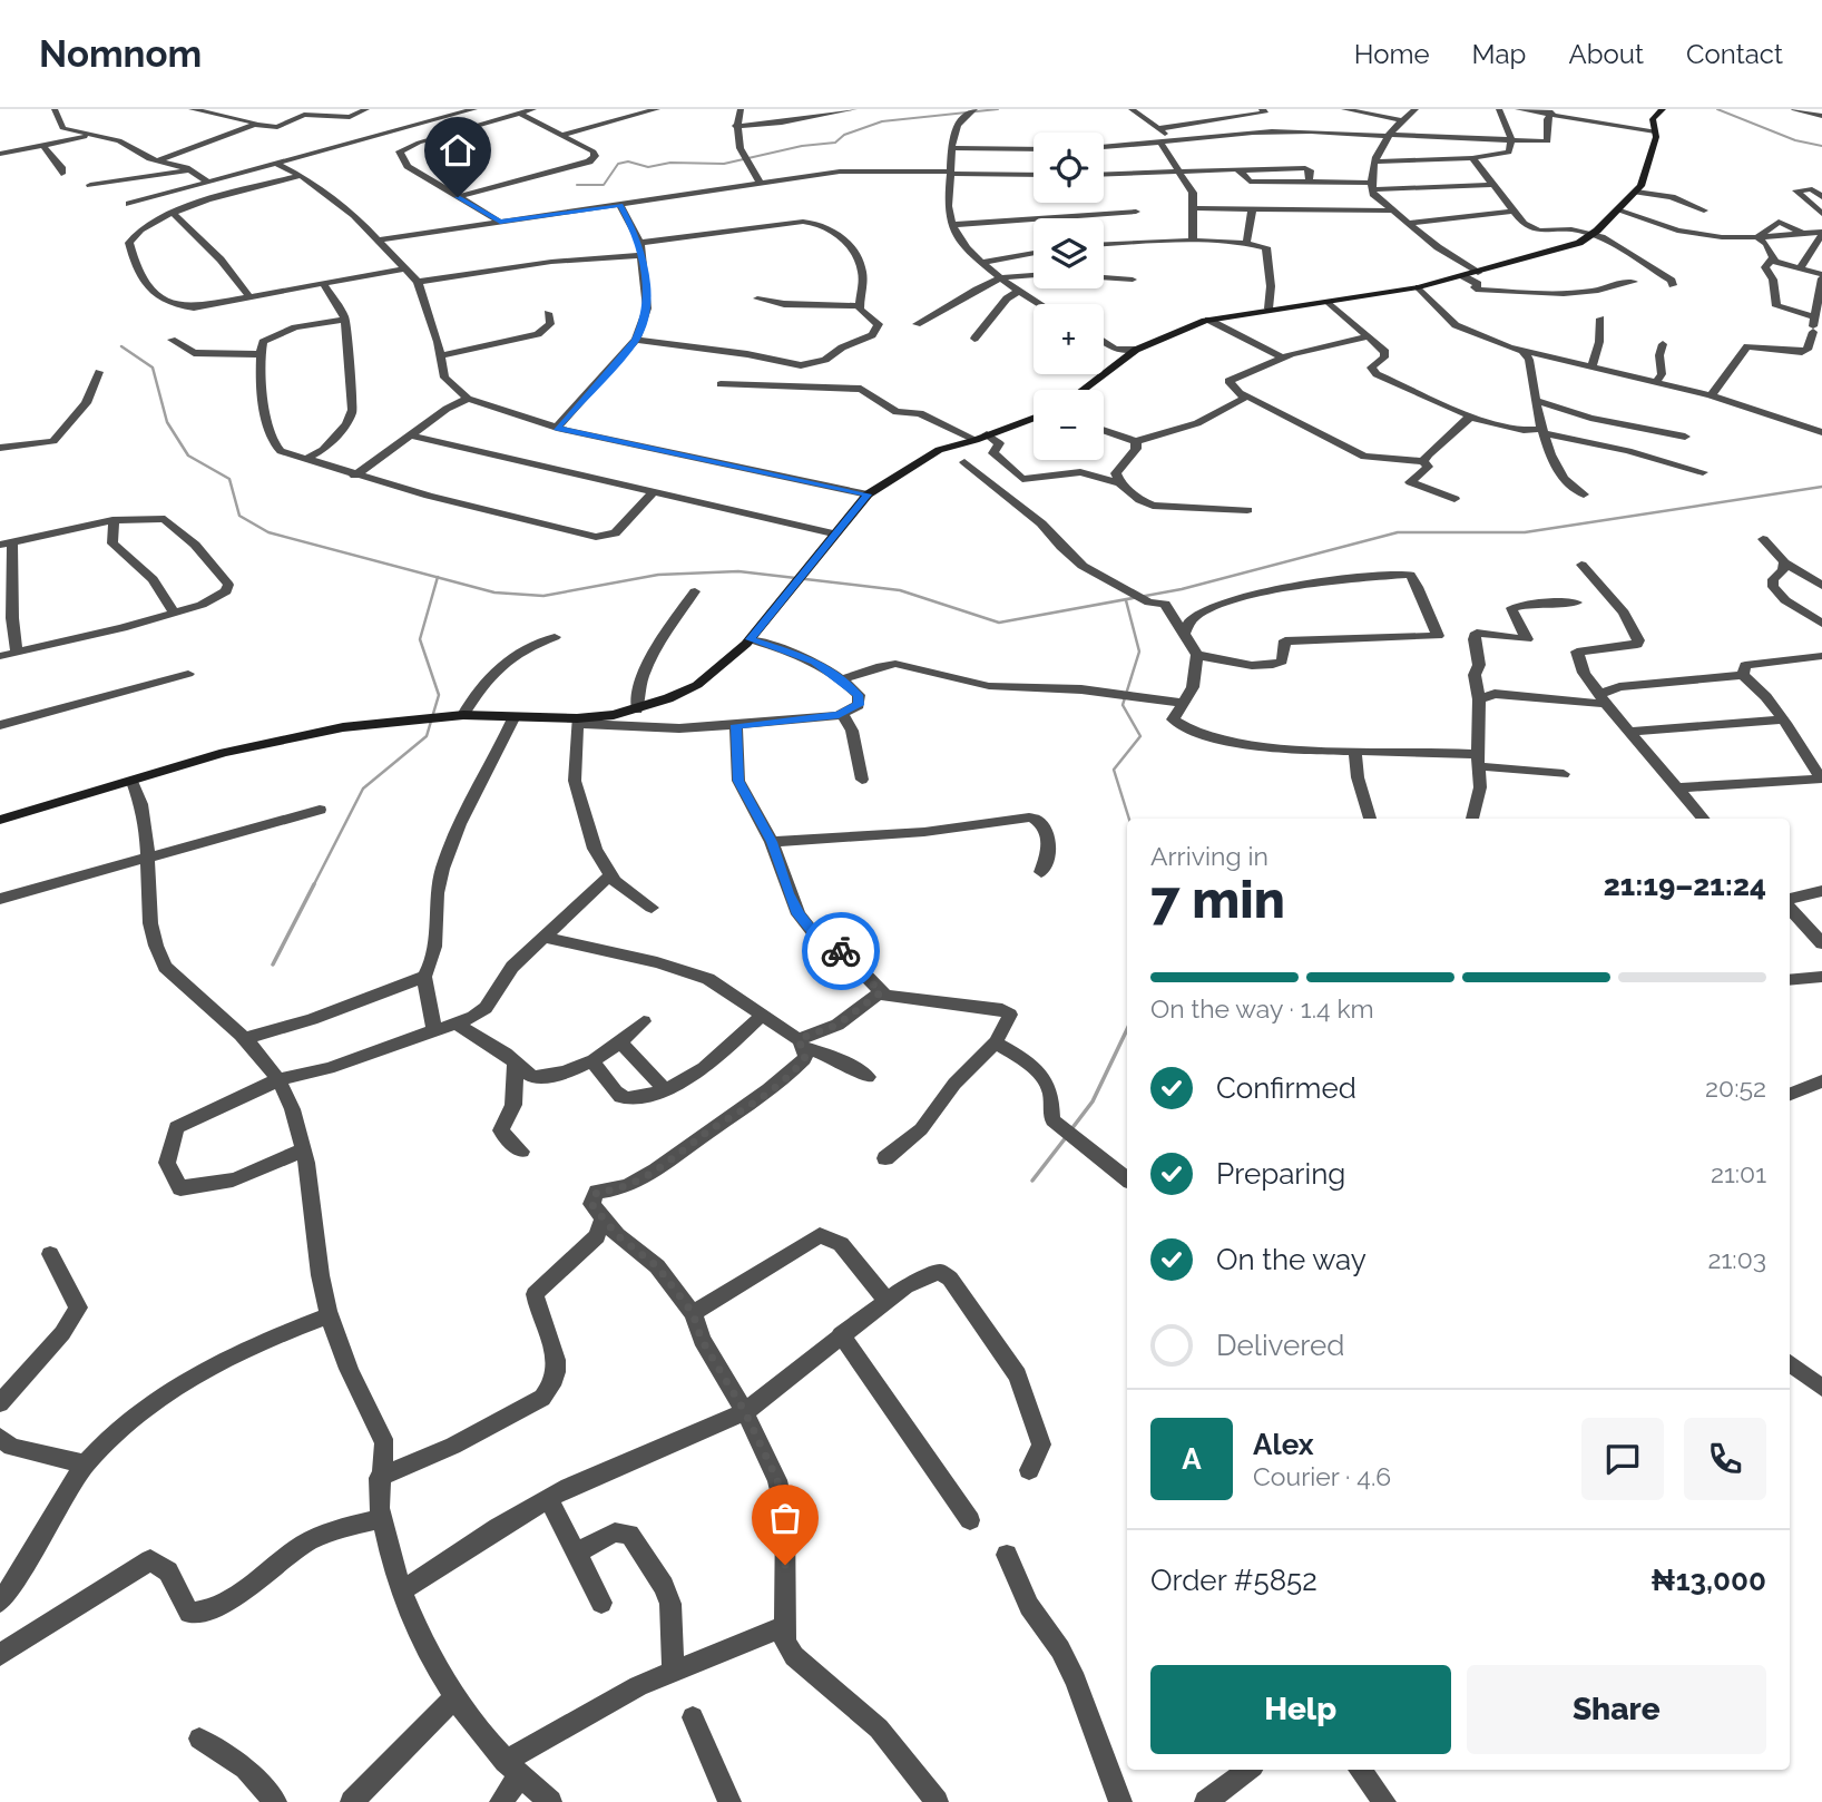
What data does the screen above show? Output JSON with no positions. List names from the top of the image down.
{
  "page": {
    "header": "Nomnom",
    "nav": [
      "Home",
      "Map",
      "About",
      "Contact"
    ],
    "map_buttons": ["+", "−"],
    "heading": ["7 min", "Arriving in", "21:19–21:24"],
    "panel": [
      "Alex",
      "Courier · 4.6",
      "Order #5852",
      "₦13,000"
    ],
    "bar": "On the way · 1.4 km",
    "list": [
      ["Confirmed", "20:52"],
      ["Preparing", "21:01"],
      ["On the way", "21:03"],
      "Delivered"
    ],
    "round": "A",
    "buttons": ["Help", "Share"]
  }
}
